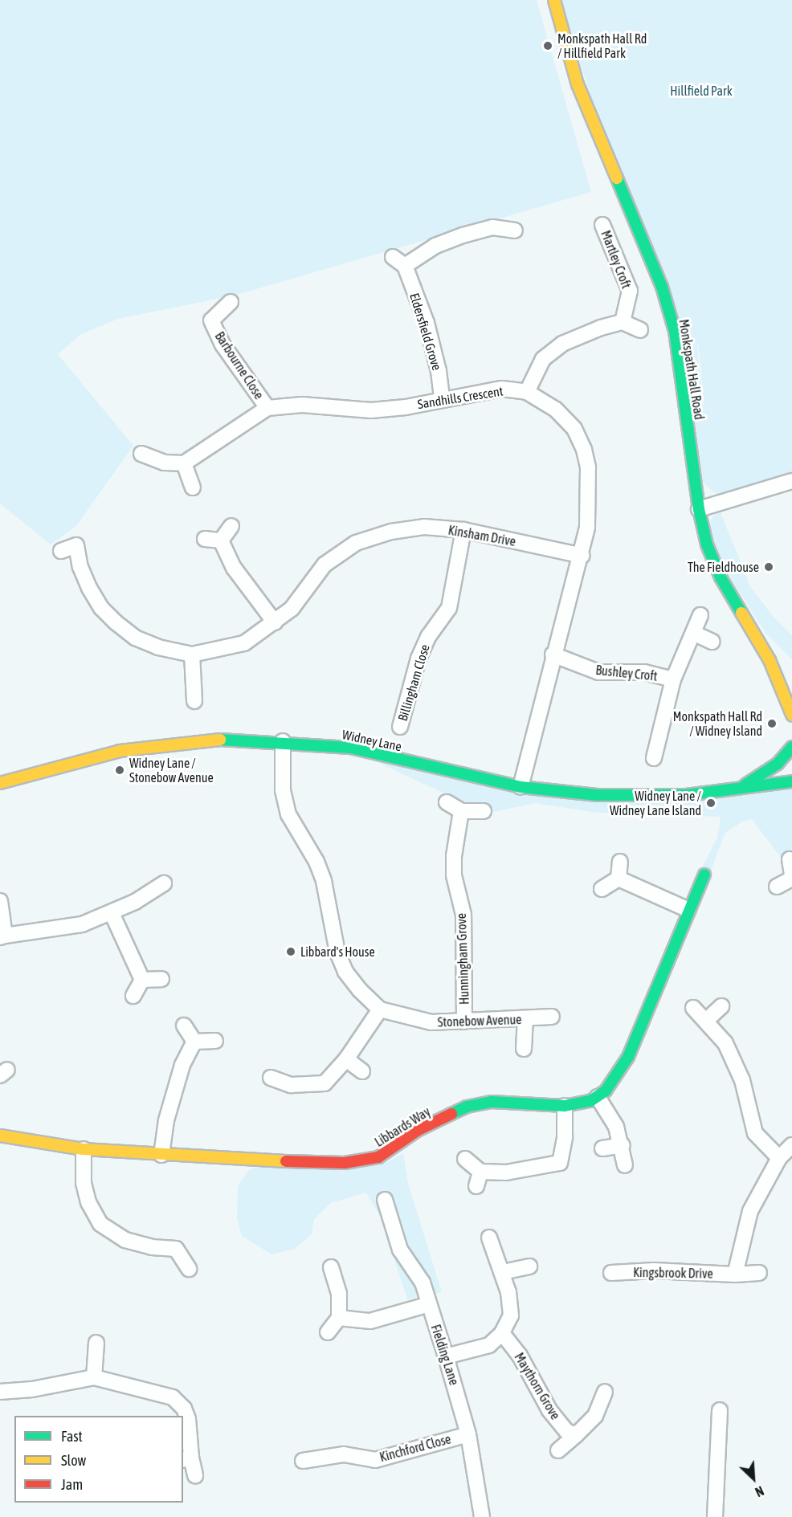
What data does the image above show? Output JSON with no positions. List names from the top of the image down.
{
  "streets": {
    "street": [
      "Martley Croft",
      "Eldersfield Grove",
      "Barbourne Close",
      "Monkspath Hall Road",
      "Sandhills Crescent",
      "Kinsham Drive",
      "Bushley Croft",
      "Billingham Close",
      "Widney Lane",
      "Hunningham Grove",
      "Stonebow Avenue",
      "Libbards Way",
      "Kingsbrook Drive",
      "Fielding Lane",
      "Maythorn Grove",
      "Kinchford Close"
    ]
  },
  "crossings": [
    ["Eldersfield Grove", "Sandhills Crescent"],
    ["Barbourne Close", "Sandhills Crescent"],
    ["Sandhills Crescent", "Kinsham Drive"],
    ["Sandhills Crescent", "Bushley Croft"],
    ["Sandhills Crescent", "Widney Lane"],
    ["Kinsham Drive", "Billingham Close"],
    ["Hunningham Grove", "Stonebow Avenue"],
    ["Fielding Lane", "Kinchford Close"]
  ],
  "parks": ["Hillfield Park"],
  "places": [
    "Monkspath Hall Rd / Hillfield Park",
    "The Fieldhouse",
    "Monkspath Hall Rd / Widney Island",
    "Widney Lane / Stonebow Avenue",
    "Widney Lane / Widney Lane Island",
    "Libbard's House"
  ],
  "legend": ["Fast", "Slow", "Jam"],
  "north": "bottom right"
}
